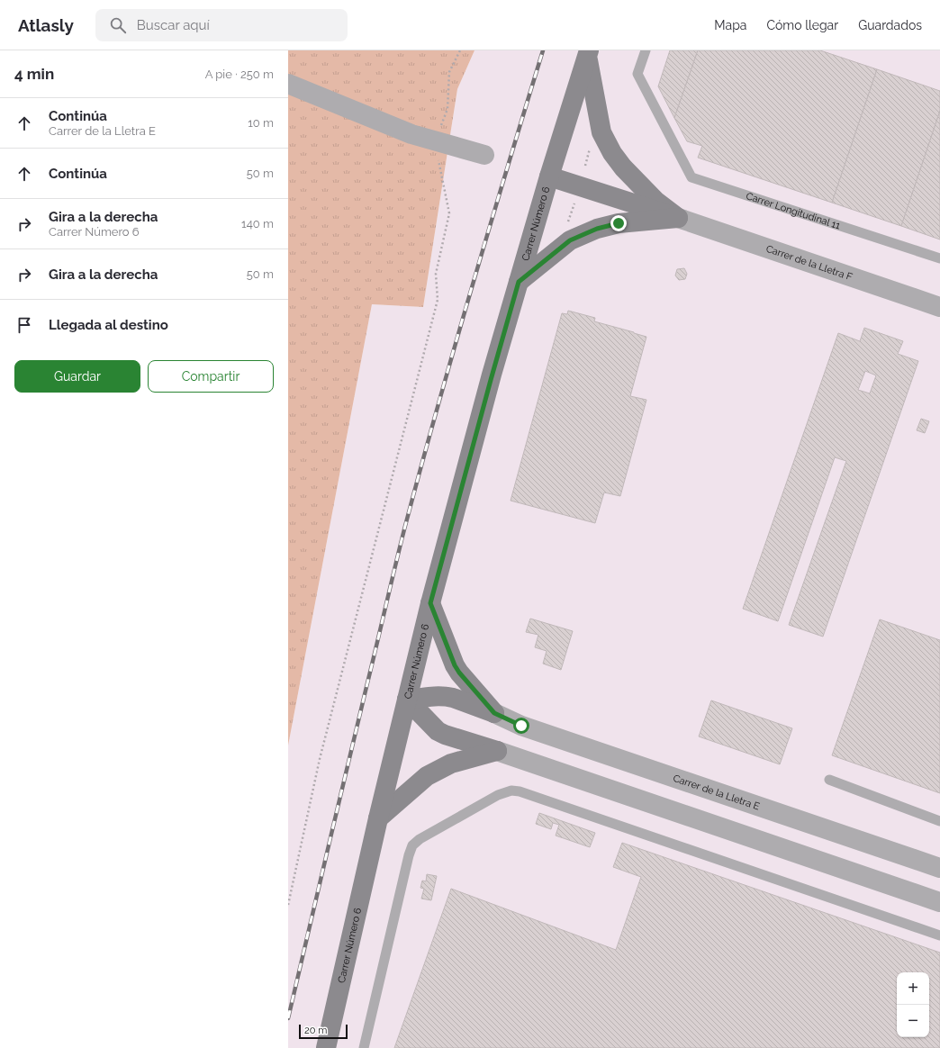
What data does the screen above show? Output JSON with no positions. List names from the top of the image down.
{
  "streets": {
    "main road": ["Carrer Número 6"],
    "street": ["Carrer de la Lletra F", "Carrer de la Lletra E"],
    "lane": ["Carrer Longitudinal 11"]
  },
  "scale_bar": "20 m",
  "page": {
    "header": "Atlasly",
    "search": "Buscar aquí",
    "nav": ["Mapa", "Cómo llegar", "Guardados"],
    "heading": ["4 min", "A pie · 250 m"],
    "list": [
      ["Continúa", "Carrer de la Lletra E", "10 m"],
      ["Continúa", "50 m"],
      ["Gira a la derecha", "Carrer Número 6", "140 m"],
      ["Gira a la derecha", "50 m"],
      "Llegada al destino"
    ],
    "buttons": ["Guardar", "Compartir"],
    "map_buttons": ["+", "−"],
    "scale": "20 m"
  }
}
